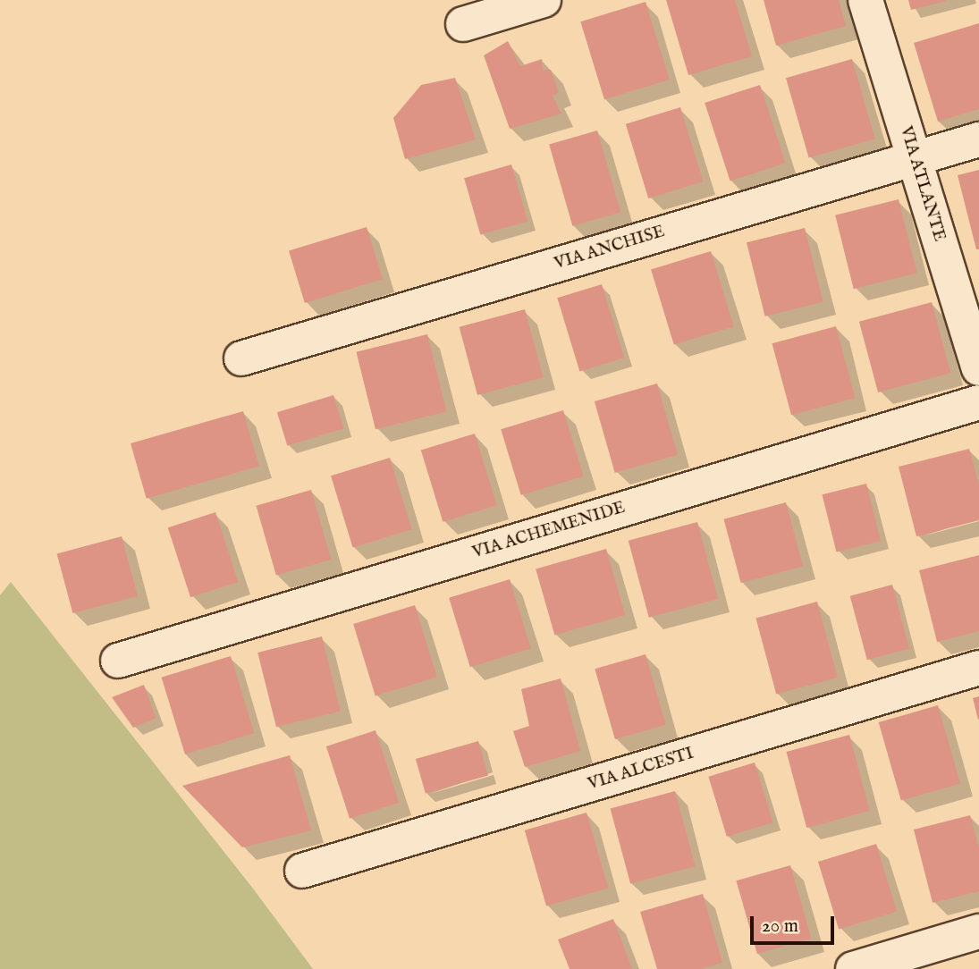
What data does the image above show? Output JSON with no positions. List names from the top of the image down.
{
  "streets": {
    "street": [
      "VIA ATLANTE",
      "VIA ANCHISE",
      "VIA ACHEMENIDE",
      "VIA ALCESTI"
    ]
  },
  "crossings": [
    ["VIA ATLANTE", "VIA ANCHISE"]
  ],
  "scale_bar": "20 m"
}
